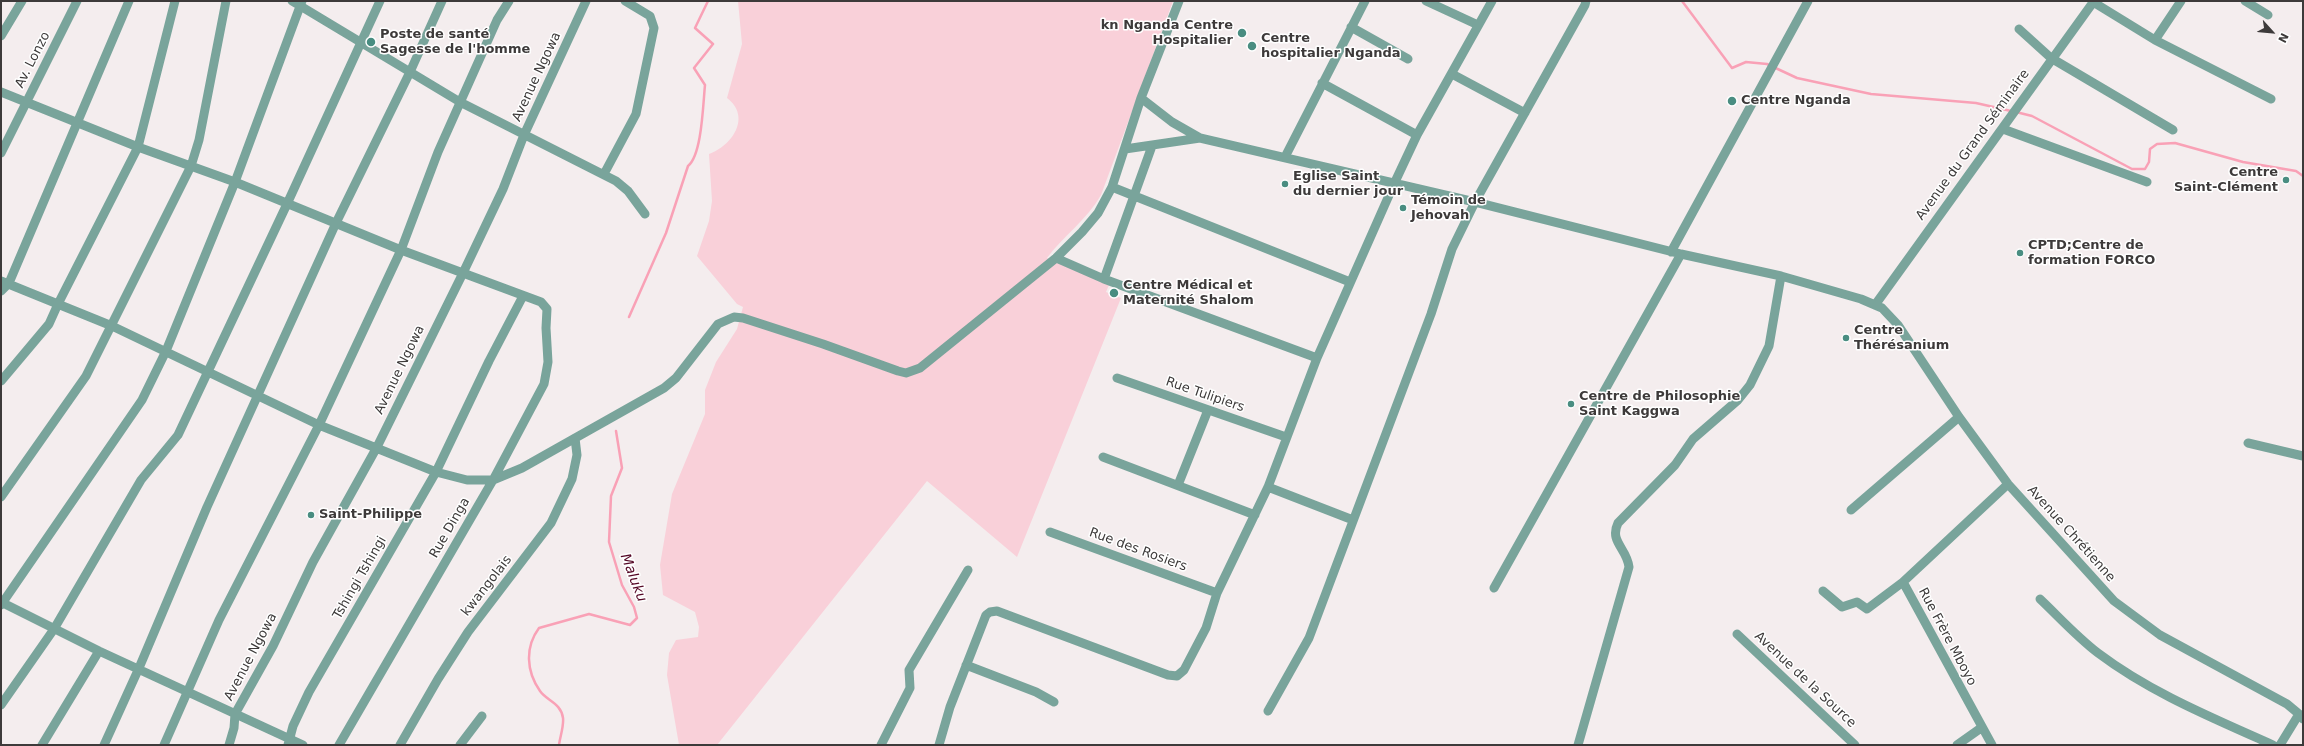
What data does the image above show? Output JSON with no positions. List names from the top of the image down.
{
  "streets": {
    "street": [
      "Av. Lonzo",
      "Avenue Ngowa",
      "Avenue du Grand Séminaire",
      "Rue Tulipiers",
      "Rue Dinga",
      "Avenue Chrétienne",
      "Rue des Rosiers",
      "Tshingi Tshingi",
      "kwangolais",
      "Rue Frère Mboyo",
      "Avenue de la Source"
    ]
  },
  "crossings": [
    ["Avenue du Grand Séminaire", "Avenue Chrétienne"],
    ["Rue Dinga", "Tshingi Tshingi"],
    ["Avenue Chrétienne", "Rue Frère Mboyo"]
  ],
  "water": ["Maluku"],
  "places": [
    "kn Nganda Centre Hospitalier",
    "Poste de santé Sagesse de l'homme",
    "Centre hospitalier Nganda",
    "Centre Nganda",
    "Centre Saint-Clément",
    "Eglise Saint du dernier jour",
    "Témoin de Jehovah",
    "CPTD;Centre de formation FORCO",
    "Centre Médical et Maternité Shalom",
    "Centre Thérésanium",
    "Centre de Philosophie Saint Kaggwa",
    "Saint-Philippe"
  ],
  "north": "bottom right"
}
